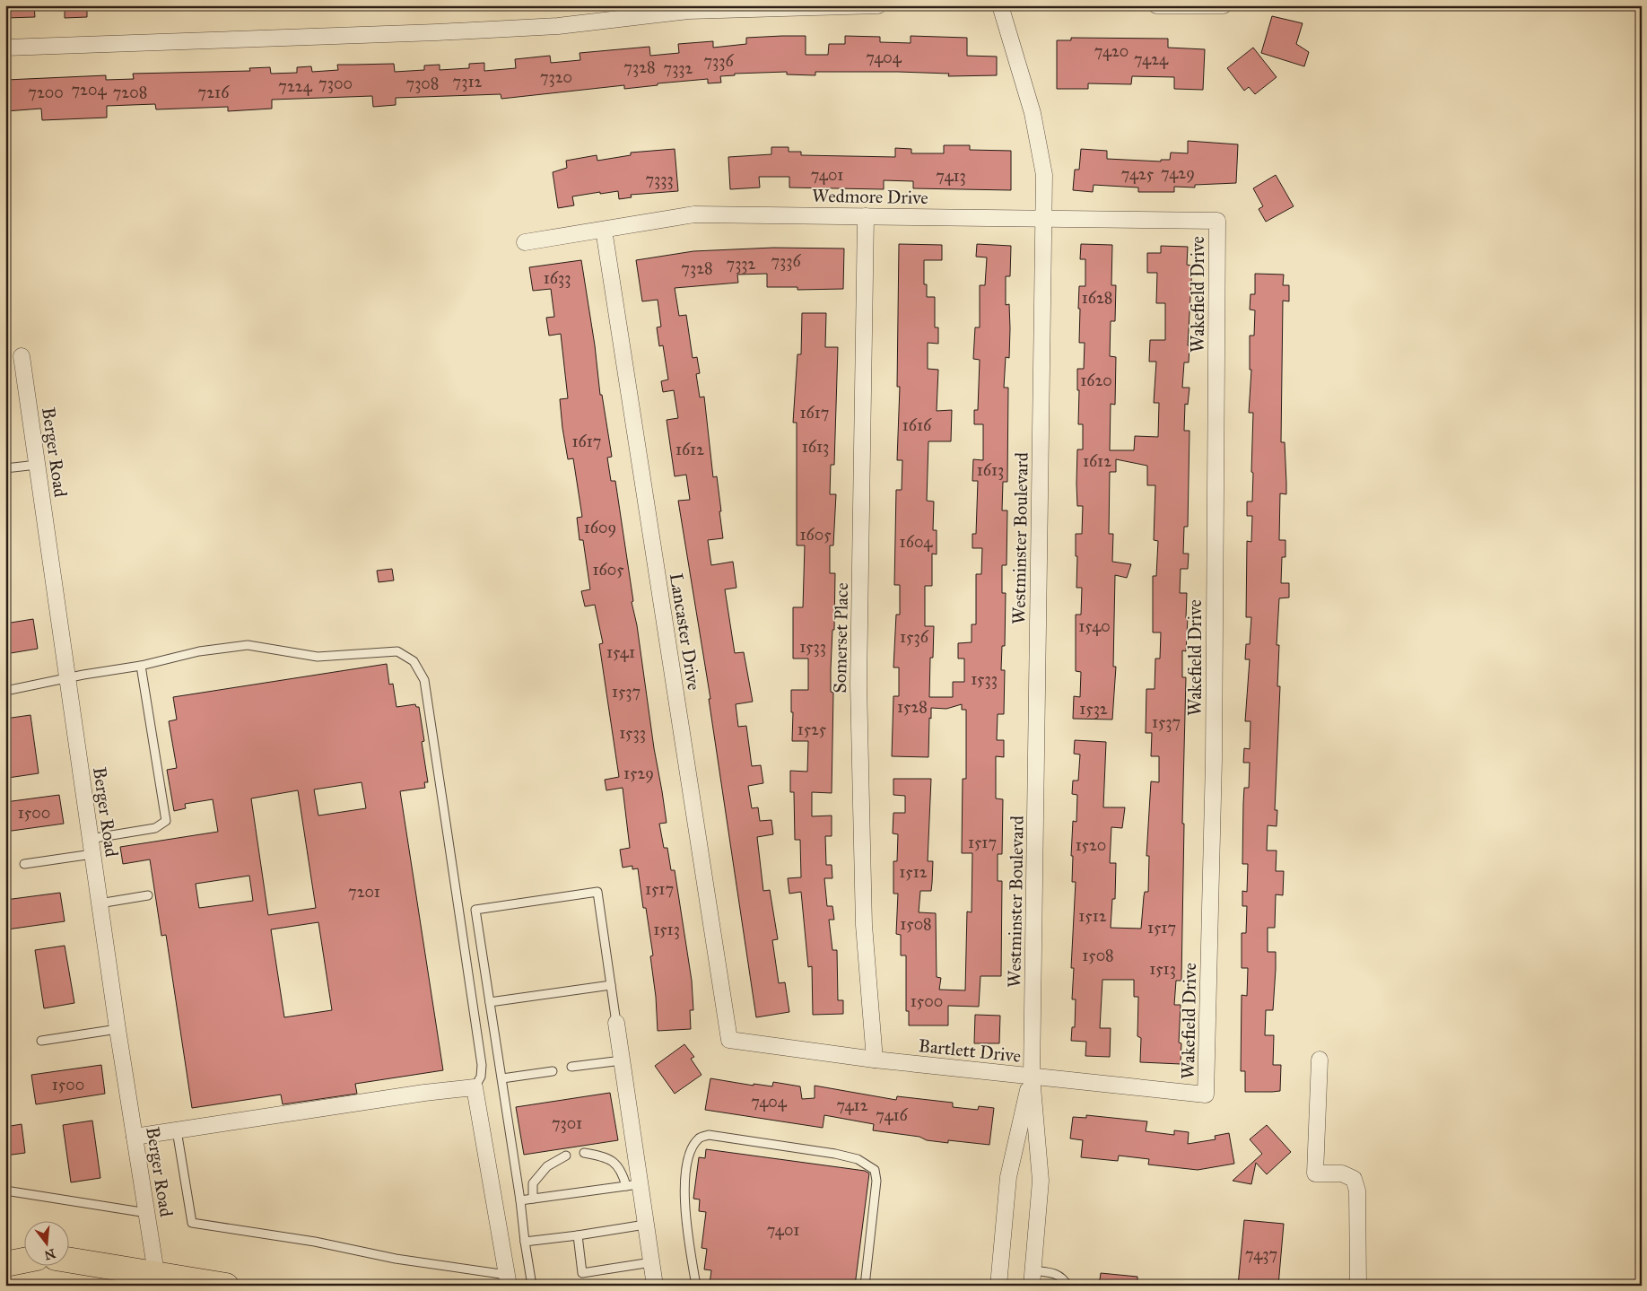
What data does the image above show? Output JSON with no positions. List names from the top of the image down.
{
  "streets": {
    "street": [
      "Wedmore Drive",
      "Wakefield Drive",
      "Berger Road",
      "Westminster Boulevard",
      "Lancaster Drive",
      "Somerset Place",
      "Bartlett Drive"
    ]
  },
  "crossings": [
    ["Wedmore Drive", "Wakefield Drive"],
    ["Wedmore Drive", "Westminster Boulevard"],
    ["Wedmore Drive", "Lancaster Drive"],
    ["Wedmore Drive", "Somerset Place"],
    ["Wakefield Drive", "Bartlett Drive"],
    ["Westminster Boulevard", "Bartlett Drive"],
    ["Lancaster Drive", "Bartlett Drive"],
    ["Somerset Place", "Bartlett Drive"]
  ],
  "house_numbers": [
    "7420",
    "7404",
    "7424",
    "7336",
    "7328",
    "7332",
    "7320",
    "7312",
    "7300",
    "7308",
    "7224",
    "7204",
    "7200",
    "7208",
    "7216",
    "7429",
    "7425",
    "7401",
    "7413",
    "7333",
    "7336",
    "7332",
    "7328",
    "1633",
    "1628",
    "1620",
    "1617",
    "1616",
    "1617",
    "1613",
    "1612",
    "1612",
    "1613",
    "1609",
    "1605",
    "1604",
    "1605",
    "1540",
    "1536",
    "1533",
    "1541",
    "1533",
    "1537",
    "1528",
    "1532",
    "1537",
    "1525",
    "1533",
    "1529",
    "1500",
    "1517",
    "1520",
    "1512",
    "1517",
    "7201",
    "1512",
    "1508",
    "1517",
    "1513",
    "1508",
    "1513",
    "1500",
    "1500",
    "7404",
    "7412",
    "7416",
    "7301",
    "7401",
    "7437"
  ],
  "north": "bottom"
}
